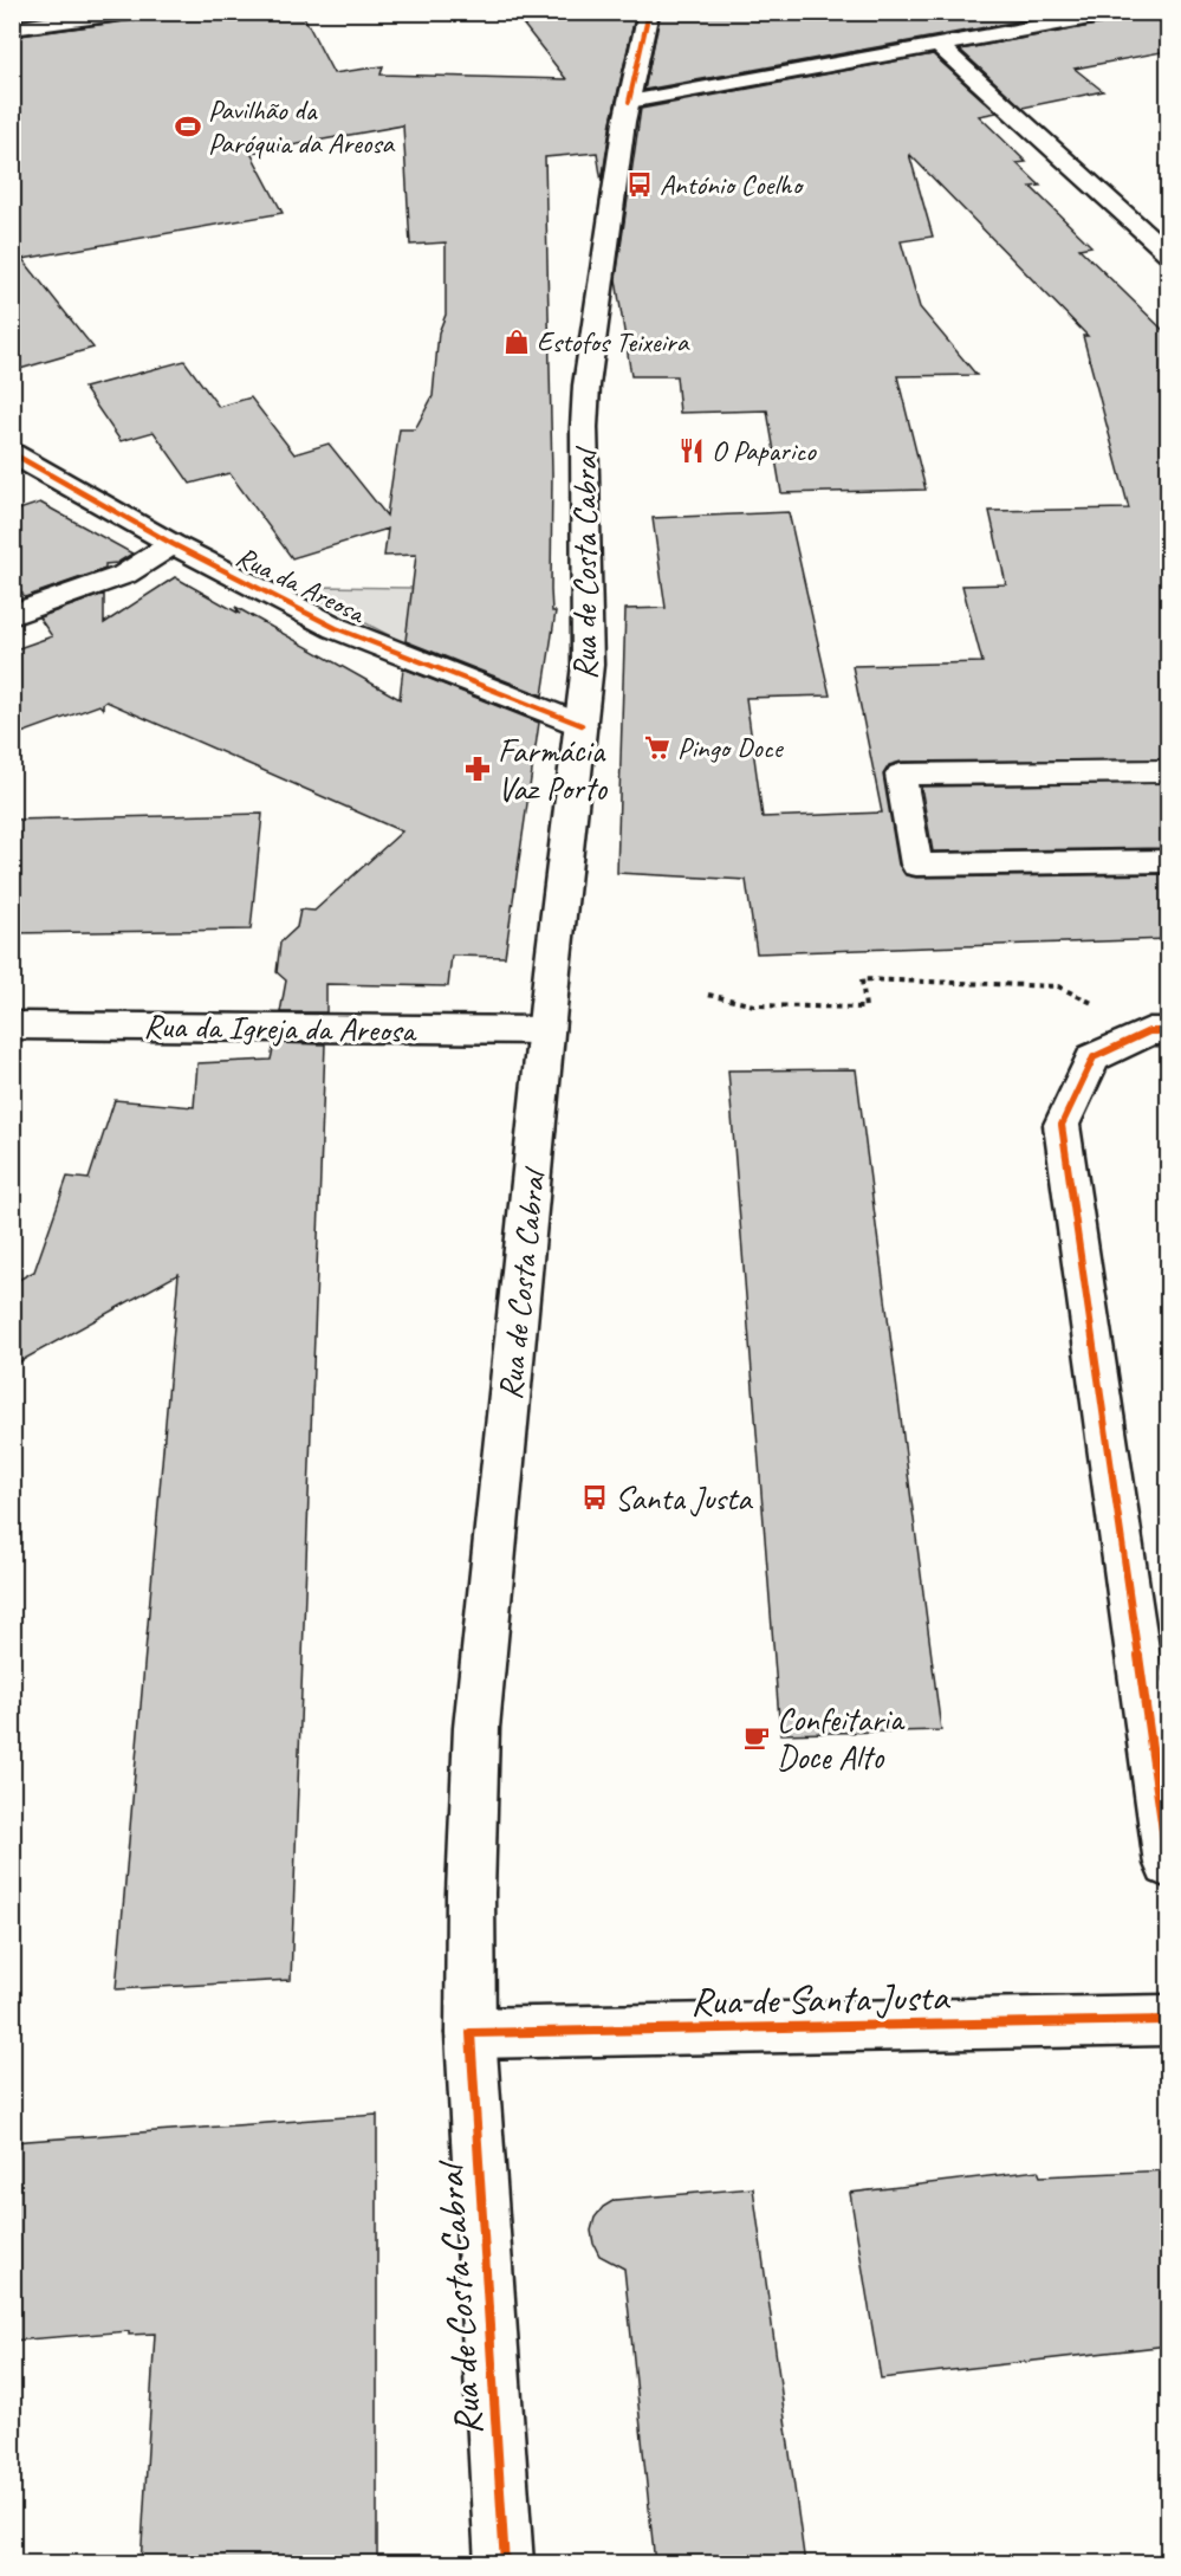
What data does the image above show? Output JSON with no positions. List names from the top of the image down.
{
  "streets": {
    "street": [
      "Rua de Costa Cabral",
      "Rua da Areosa",
      "Rua da Igreja da Areosa",
      "Rua de Santa Justa"
    ]
  },
  "crossings": [
    ["Rua de Costa Cabral", "Rua da Areosa"],
    ["Rua de Costa Cabral", "Rua da Igreja da Areosa"],
    ["Rua de Costa Cabral", "Rua de Santa Justa"]
  ],
  "places": {
    "sports": ["Pavilhão da Paróquia da Areosa"],
    "bus stop": ["António Coelho", "Santa Justa"],
    "shop": ["Estofos Teixeira"],
    "restaurant": ["O Paparico"],
    "supermarket": ["Pingo Doce"],
    "pharmacy": ["Farmácia Vaz Porto"],
    "cafe": ["Confeitaria Doce Alto"]
  }
}
